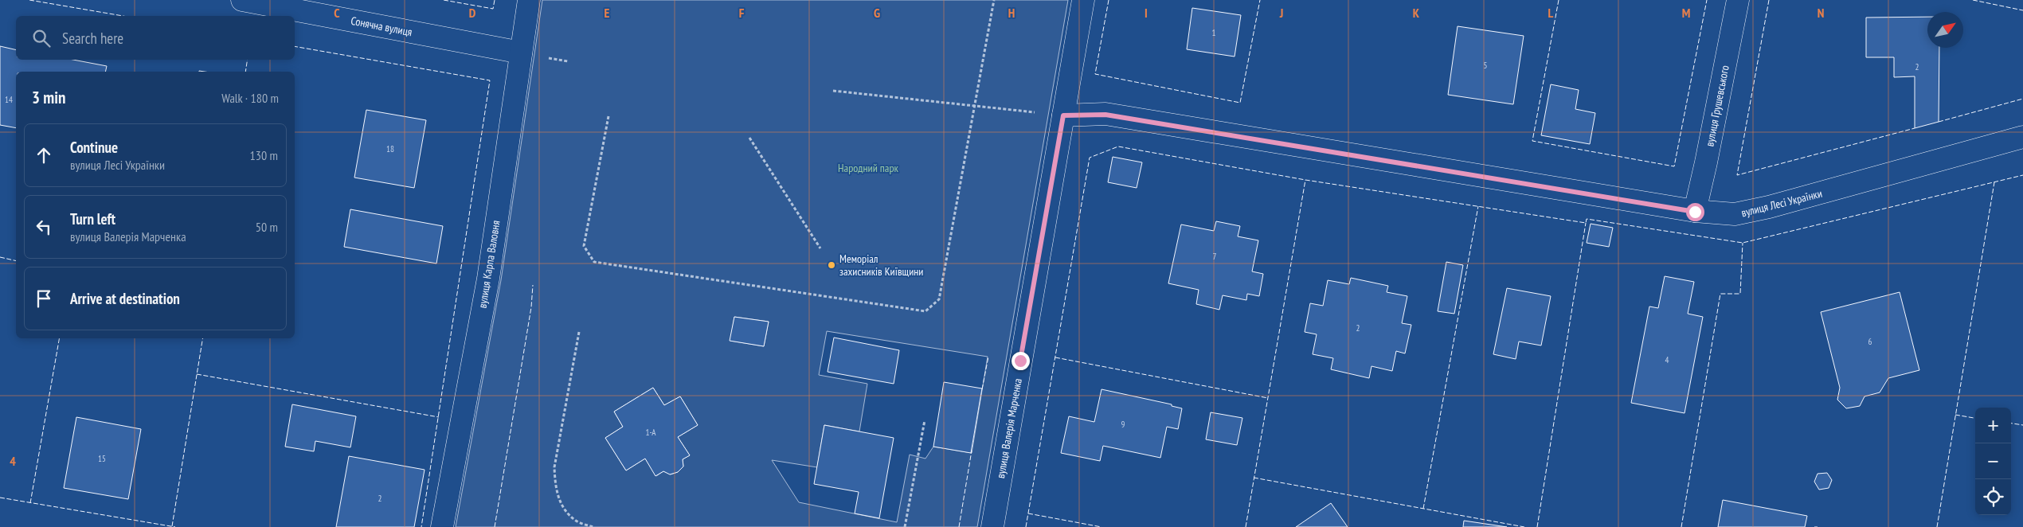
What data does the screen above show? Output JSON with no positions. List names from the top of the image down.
{
  "streets": {
    "street": [
      "Сонячна вулиця",
      "вулиця Грушевського",
      "вулиця Лесі Українки",
      "вулиця Карпа Валовня",
      "вулиця Валерія Марченка"
    ]
  },
  "crossings": [
    ["Сонячна вулиця", "вулиця Карпа Валовня"],
    ["вулиця Грушевського", "вулиця Лесі Українки"],
    ["вулиця Лесі Українки", "вулиця Валерія Марченка"]
  ],
  "parks": ["Народний парк"],
  "places": ["Меморіал захисників Київщини"],
  "house_numbers": [
    "1",
    "5",
    "2",
    "14",
    "18",
    "7",
    "2",
    "6",
    "4",
    "9",
    "1-А",
    "15",
    "2"
  ],
  "north": "top right",
  "page": {
    "search": "Search here",
    "heading": ["3 min", "Walk · 180 m"],
    "list": [
      ["Continue", "вулиця Лесі Українки", "130 m"],
      ["Turn left", "вулиця Валерія Марченка", "50 m"],
      "Arrive at destination"
    ],
    "map_buttons": ["+", "−"]
  },
  "grid": {
    "columns": [
      "C",
      "D",
      "E",
      "F",
      "G",
      "H",
      "I",
      "J",
      "K",
      "L",
      "M",
      "N"
    ],
    "rows": ["4"]
  }
}
